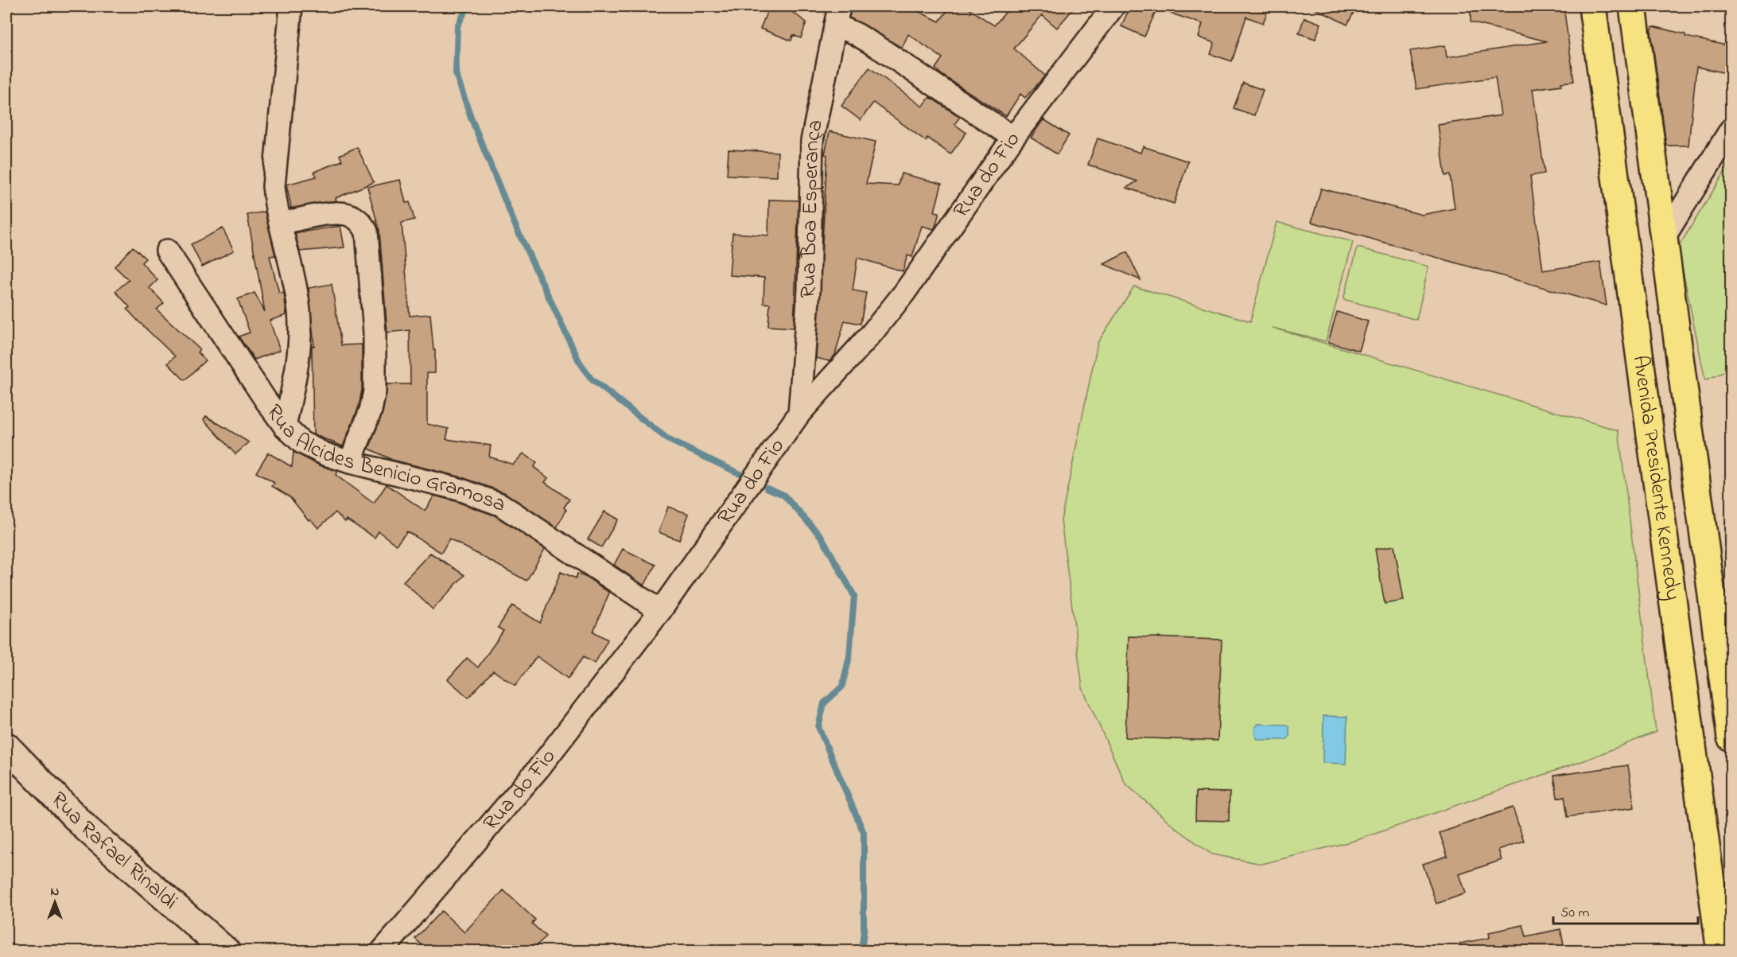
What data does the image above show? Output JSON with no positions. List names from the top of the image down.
{
  "streets": {
    "main road": ["Avenida Presidente Kennedy"],
    "street": [
      "Rua do Fio",
      "Rua Boa Esperança",
      "Rua Alcides Benicio Gramosa",
      "Rua Rafael Rinaldi"
    ]
  },
  "crossings": [
    ["Rua do Fio", "Rua Boa Esperança"],
    ["Rua do Fio", "Rua Alcides Benicio Gramosa"]
  ],
  "scale_bar": "50 m",
  "north": "top"
}
